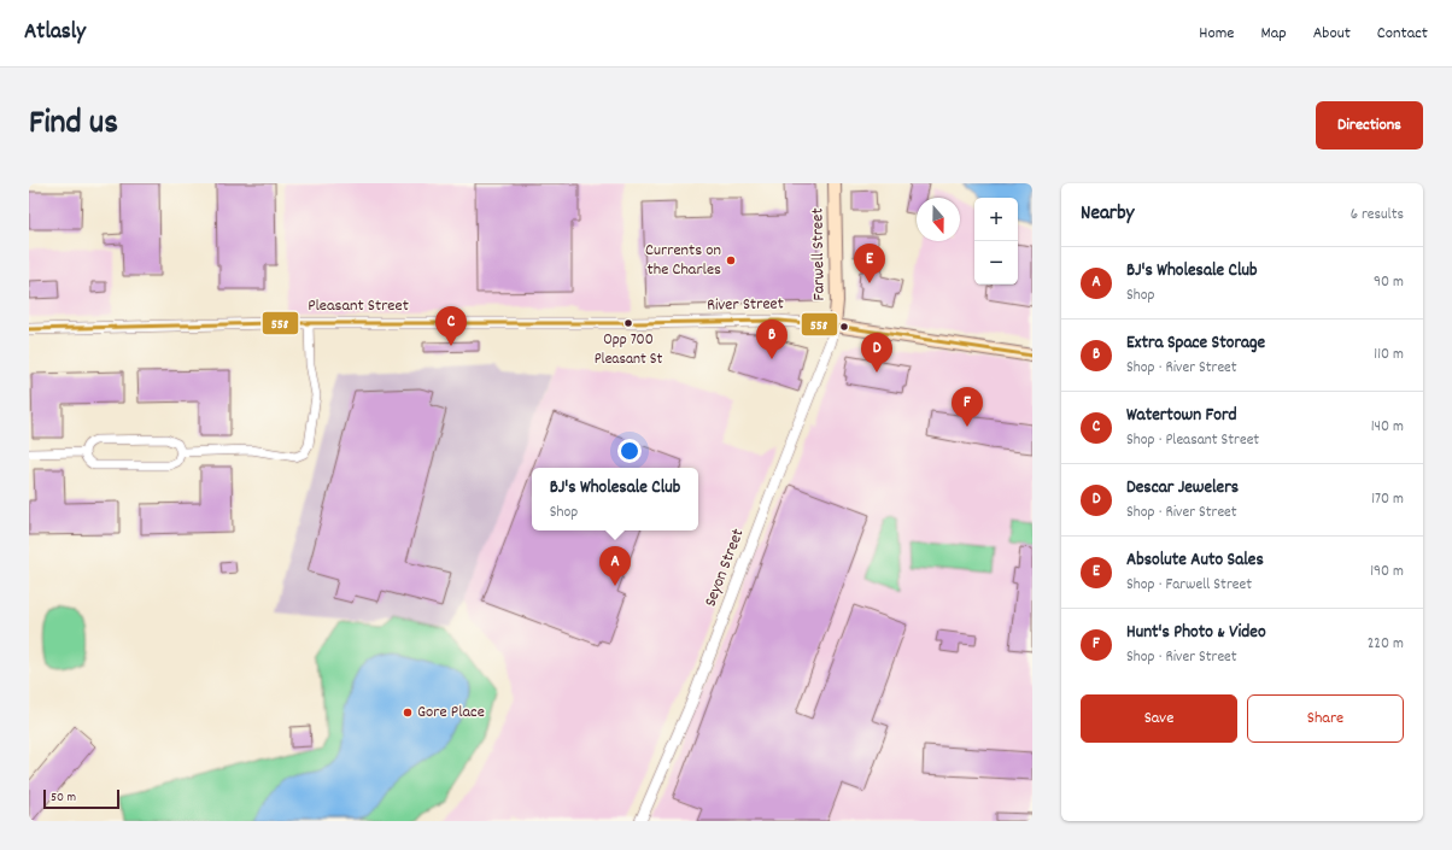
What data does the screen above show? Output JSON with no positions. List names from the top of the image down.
{
  "streets": {
    "main road": ["Farwell Street", "River Street"],
    "street": ["Pleasant Street", "Seyon Street"]
  },
  "crossings": [
    ["Farwell Street", "River Street"],
    ["Farwell Street", "Seyon Street"],
    ["River Street", "Pleasant Street"],
    ["River Street", "Seyon Street"]
  ],
  "places": ["Currents on the Charles", "Opp 700 Pleasant St", "Gore Place"],
  "lines": ["transit line 558"],
  "scale_bar": "50 m",
  "north": "bottom",
  "page": {
    "header": "Atlasly",
    "nav": [
      "Home",
      "Map",
      "About",
      "Contact"
    ],
    "title": "Find us",
    "buttons": [
      "Directions",
      ["Save", "Share"]
    ],
    "heading": ["Nearby", "6 results"],
    "map_buttons": ["+", "−"],
    "pins": [
      "E",
      "C",
      "B",
      "D",
      "F",
      "A"
    ],
    "list": [
      {
        "mark": "A",
        "name": "BJ's Wholesale Club",
        "note": "Shop",
        "value": "90 m"
      },
      {
        "mark": "B",
        "name": "Extra Space Storage",
        "note": "Shop · River Street",
        "value": "110 m"
      },
      {
        "mark": "C",
        "name": "Watertown Ford",
        "note": "Shop · Pleasant Street",
        "value": "140 m"
      },
      {
        "mark": "D",
        "name": "Descar Jewelers",
        "note": "Shop · River Street",
        "value": "170 m"
      },
      {
        "mark": "E",
        "name": "Absolute Auto Sales",
        "note": "Shop · Farwell Street",
        "value": "190 m"
      },
      {
        "mark": "F",
        "name": "Hunt's Photo & Video",
        "note": "Shop · River Street",
        "value": "220 m"
      }
    ],
    "popup": ["BJ's Wholesale Club", "Shop"],
    "scale": "50 m"
  }
}
